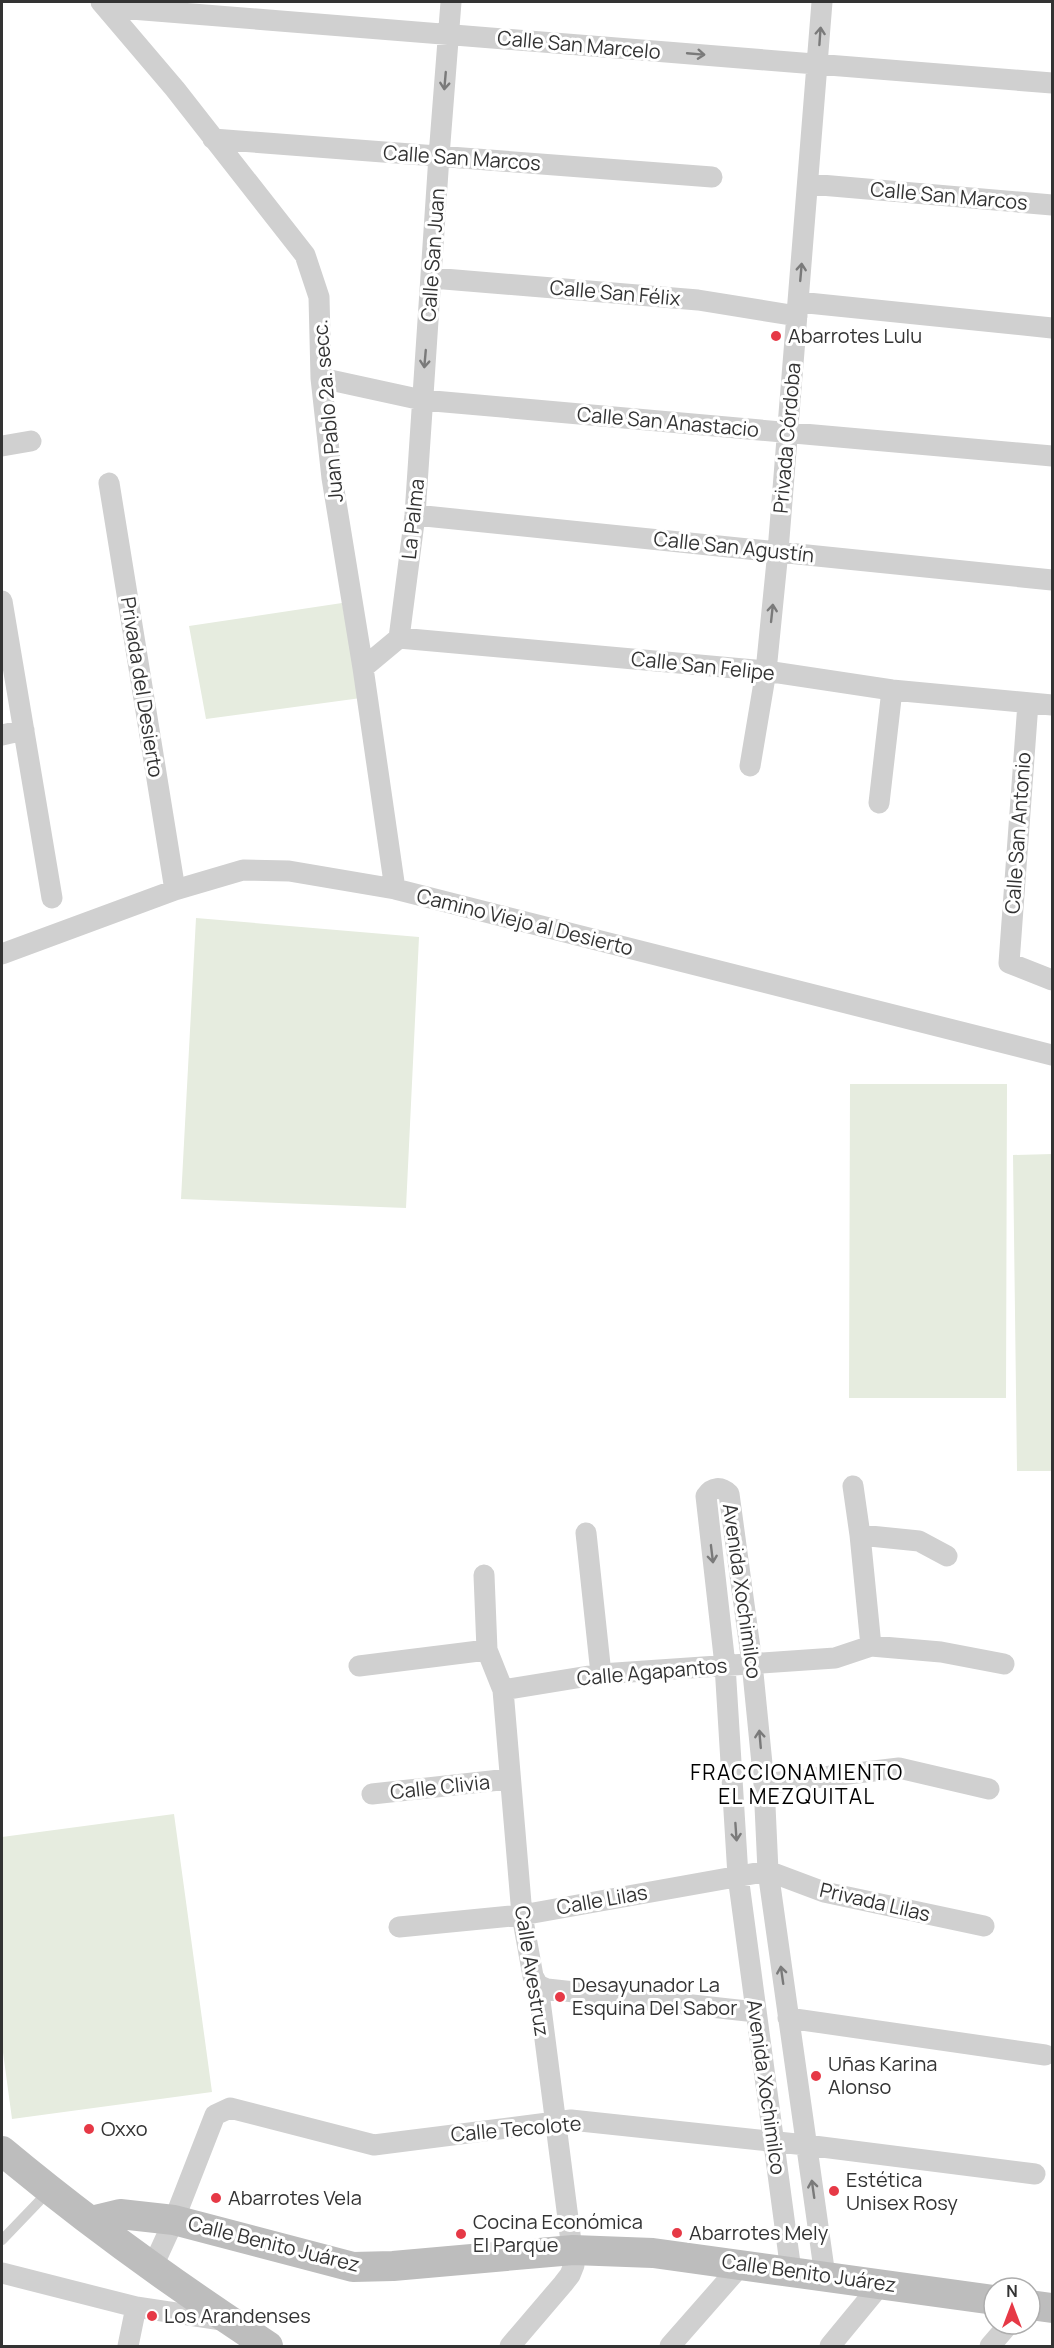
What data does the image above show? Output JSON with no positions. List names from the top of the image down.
{
  "streets": {
    "street": [
      "Calle San Marcelo",
      "Calle San Marcos",
      "Calle San Juan",
      "Calle San Félix",
      "Juan Pablo 2a. secc.",
      "Calle San Anastacio",
      "Privada Córdoba",
      "La Palma",
      "Calle San Agustín",
      "Calle San Felipe",
      "Privada del Desierto",
      "Calle San Antonio",
      "Camino Viejo al Desierto",
      "Avenida Xochimilco",
      "Calle Agapantos",
      "Calle Clivia",
      "Calle Lilas",
      "Privada Lilas",
      "Calle Avestruz",
      "Calle Tecolote",
      "Calle Benito Juárez"
    ]
  },
  "crossings": [
    ["Calle San Marcelo", "Calle San Juan"],
    ["Calle San Marcelo", "Juan Pablo 2a. secc."],
    ["Calle San Marcelo", "Privada Córdoba"],
    ["Calle San Marcos", "Calle San Juan"],
    ["Calle San Marcos", "Juan Pablo 2a. secc."],
    ["Calle San Marcos", "Privada Córdoba"],
    ["Calle San Juan", "Calle San Félix"],
    ["Calle San Juan", "Calle San Anastacio"],
    ["Calle San Juan", "La Palma"],
    ["Calle San Félix", "Privada Córdoba"],
    ["Juan Pablo 2a. secc.", "Calle San Anastacio"],
    ["Juan Pablo 2a. secc.", "Camino Viejo al Desierto"],
    ["Calle San Anastacio", "Privada Córdoba"],
    ["Calle San Anastacio", "La Palma"],
    ["Privada Córdoba", "Calle San Agustín"],
    ["Privada Córdoba", "Calle San Felipe"],
    ["La Palma", "Calle San Agustín"],
    ["La Palma", "Calle San Felipe"],
    ["Calle San Felipe", "Calle San Antonio"],
    ["Privada del Desierto", "Camino Viejo al Desierto"],
    ["Avenida Xochimilco", "Calle Agapantos"],
    ["Avenida Xochimilco", "Calle Lilas"],
    ["Avenida Xochimilco", "Privada Lilas"],
    ["Avenida Xochimilco", "Calle Tecolote"],
    ["Avenida Xochimilco", "Calle Benito Juárez"],
    ["Calle Agapantos", "Calle Avestruz"],
    ["Calle Clivia", "Calle Avestruz"],
    ["Calle Lilas", "Privada Lilas"],
    ["Calle Lilas", "Calle Avestruz"],
    ["Calle Avestruz", "Calle Tecolote"],
    ["Calle Avestruz", "Calle Benito Juárez"],
    ["Calle Tecolote", "Calle Benito Juárez"]
  ],
  "one_way": ["Calle San Marcelo", "Calle San Juan", "Privada Córdoba"],
  "districts": ["FRACCIONAMIENTO EL MEZQUITAL"],
  "places": [
    "Abarrotes Lulu",
    "Desayunador La Esquina Del Sabor",
    "Uñas Karina Alonso",
    "Oxxo",
    "Estética Unisex Rosy",
    "Abarrotes Vela",
    "Abarrotes Mely",
    "Cocina Económica El Parque",
    "Los Arandenses"
  ],
  "north": "top"
}
